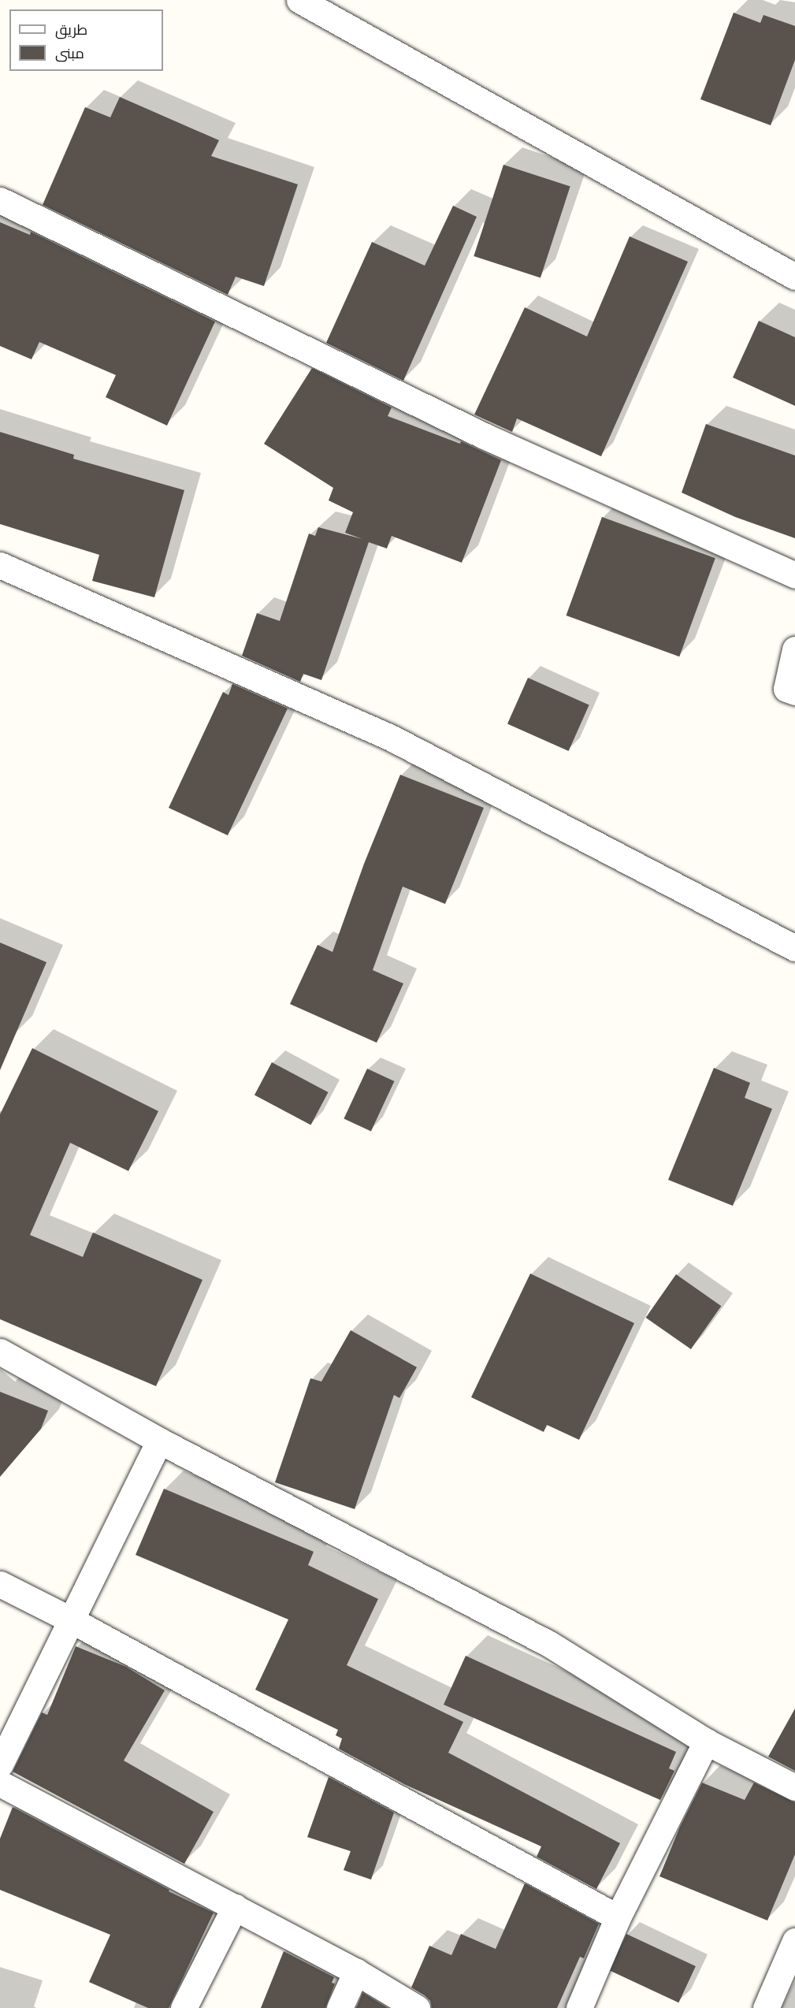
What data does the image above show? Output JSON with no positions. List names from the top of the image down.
{
  "legend": ["طريق", "مبنى"]
}
